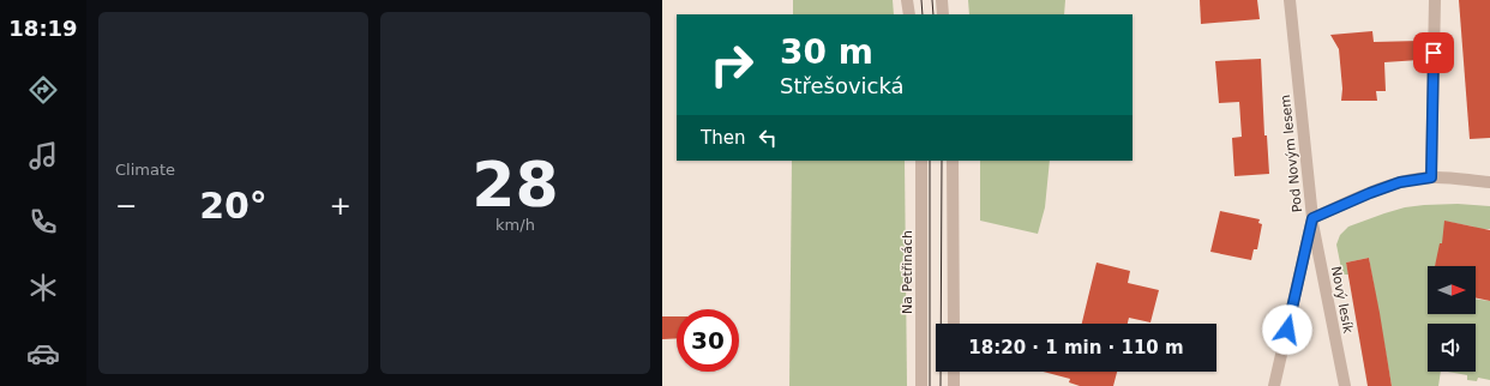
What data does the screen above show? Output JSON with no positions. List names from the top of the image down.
{
  "streets": {
    "street": ["Pod Novým lesem", "Na Petřinách", "Nový lesík"]
  },
  "crossings": [
    ["Pod Novým lesem", "Nový lesík"]
  ],
  "north": "right",
  "page": {
    "tabs": "18:19",
    "tile": [
      "Climate",
      ["28", "km/h"]
    ],
    "turn": ["30 m", "Střešovická"],
    "then": "Then",
    "heat": ["−", "20°", "+"],
    "limit": "30",
    "trip": "18:20 · 1 min · 110 m"
  }
}
